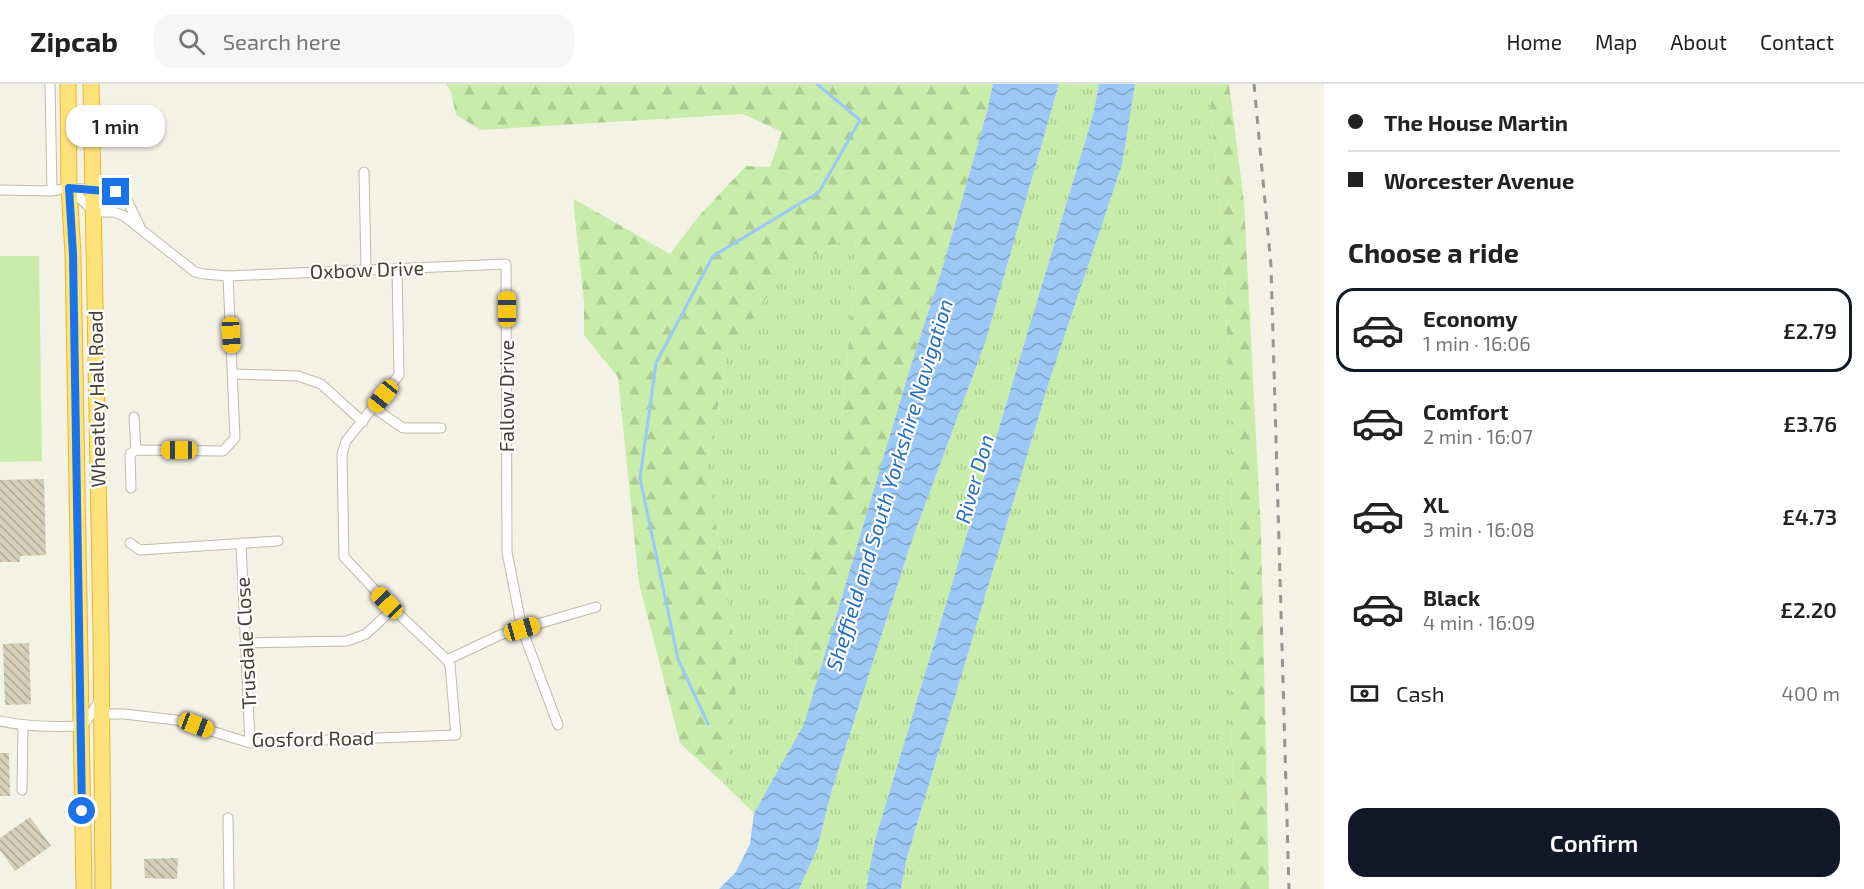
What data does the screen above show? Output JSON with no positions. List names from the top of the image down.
{
  "streets": {
    "highway": ["Wheatley Hall Road"],
    "street": [
      "Oxbow Drive",
      "Fallow Drive",
      "Trusdale Close",
      "Gosford Road"
    ]
  },
  "crossings": [
    ["Oxbow Drive", "Fallow Drive"],
    ["Oxbow Drive", "Wheatley Hall Road"],
    ["Wheatley Hall Road", "Gosford Road"],
    ["Trusdale Close", "Gosford Road"]
  ],
  "water": ["River Don", "Sheffield and South Yorkshire Navigation"],
  "page": {
    "header": "Zipcab",
    "search": "Search here",
    "nav": [
      "Home",
      "Map",
      "About",
      "Contact"
    ],
    "banner": ["The House Martin", "Worcester Avenue"],
    "bubble": "1 min",
    "heading": "Choose a ride",
    "list": [
      {
        "name": "Economy",
        "note": "1 min · 16:06",
        "value": "£2.79"
      },
      {
        "name": "Comfort",
        "note": "2 min · 16:07",
        "value": "£3.76"
      },
      {
        "name": "XL",
        "note": "3 min · 16:08",
        "value": "£4.73"
      },
      {
        "name": "Black",
        "note": "4 min · 16:09",
        "value": "£2.20"
      }
    ],
    "pay": ["Cash", "400 m"],
    "buttons": "Confirm"
  }
}
